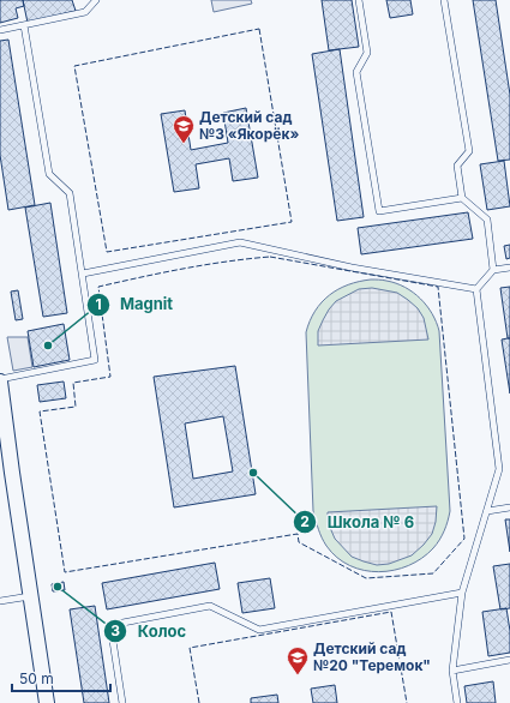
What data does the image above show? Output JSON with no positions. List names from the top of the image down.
{
  "places": {
    "school or university": ["Детский сад №3 «Якорёк»", "Детский сад №20 \"Теремок\""],
    "other": ["Magnit", "Школа № 6", "Колос"]
  },
  "scale_bar": "50 m"
}
